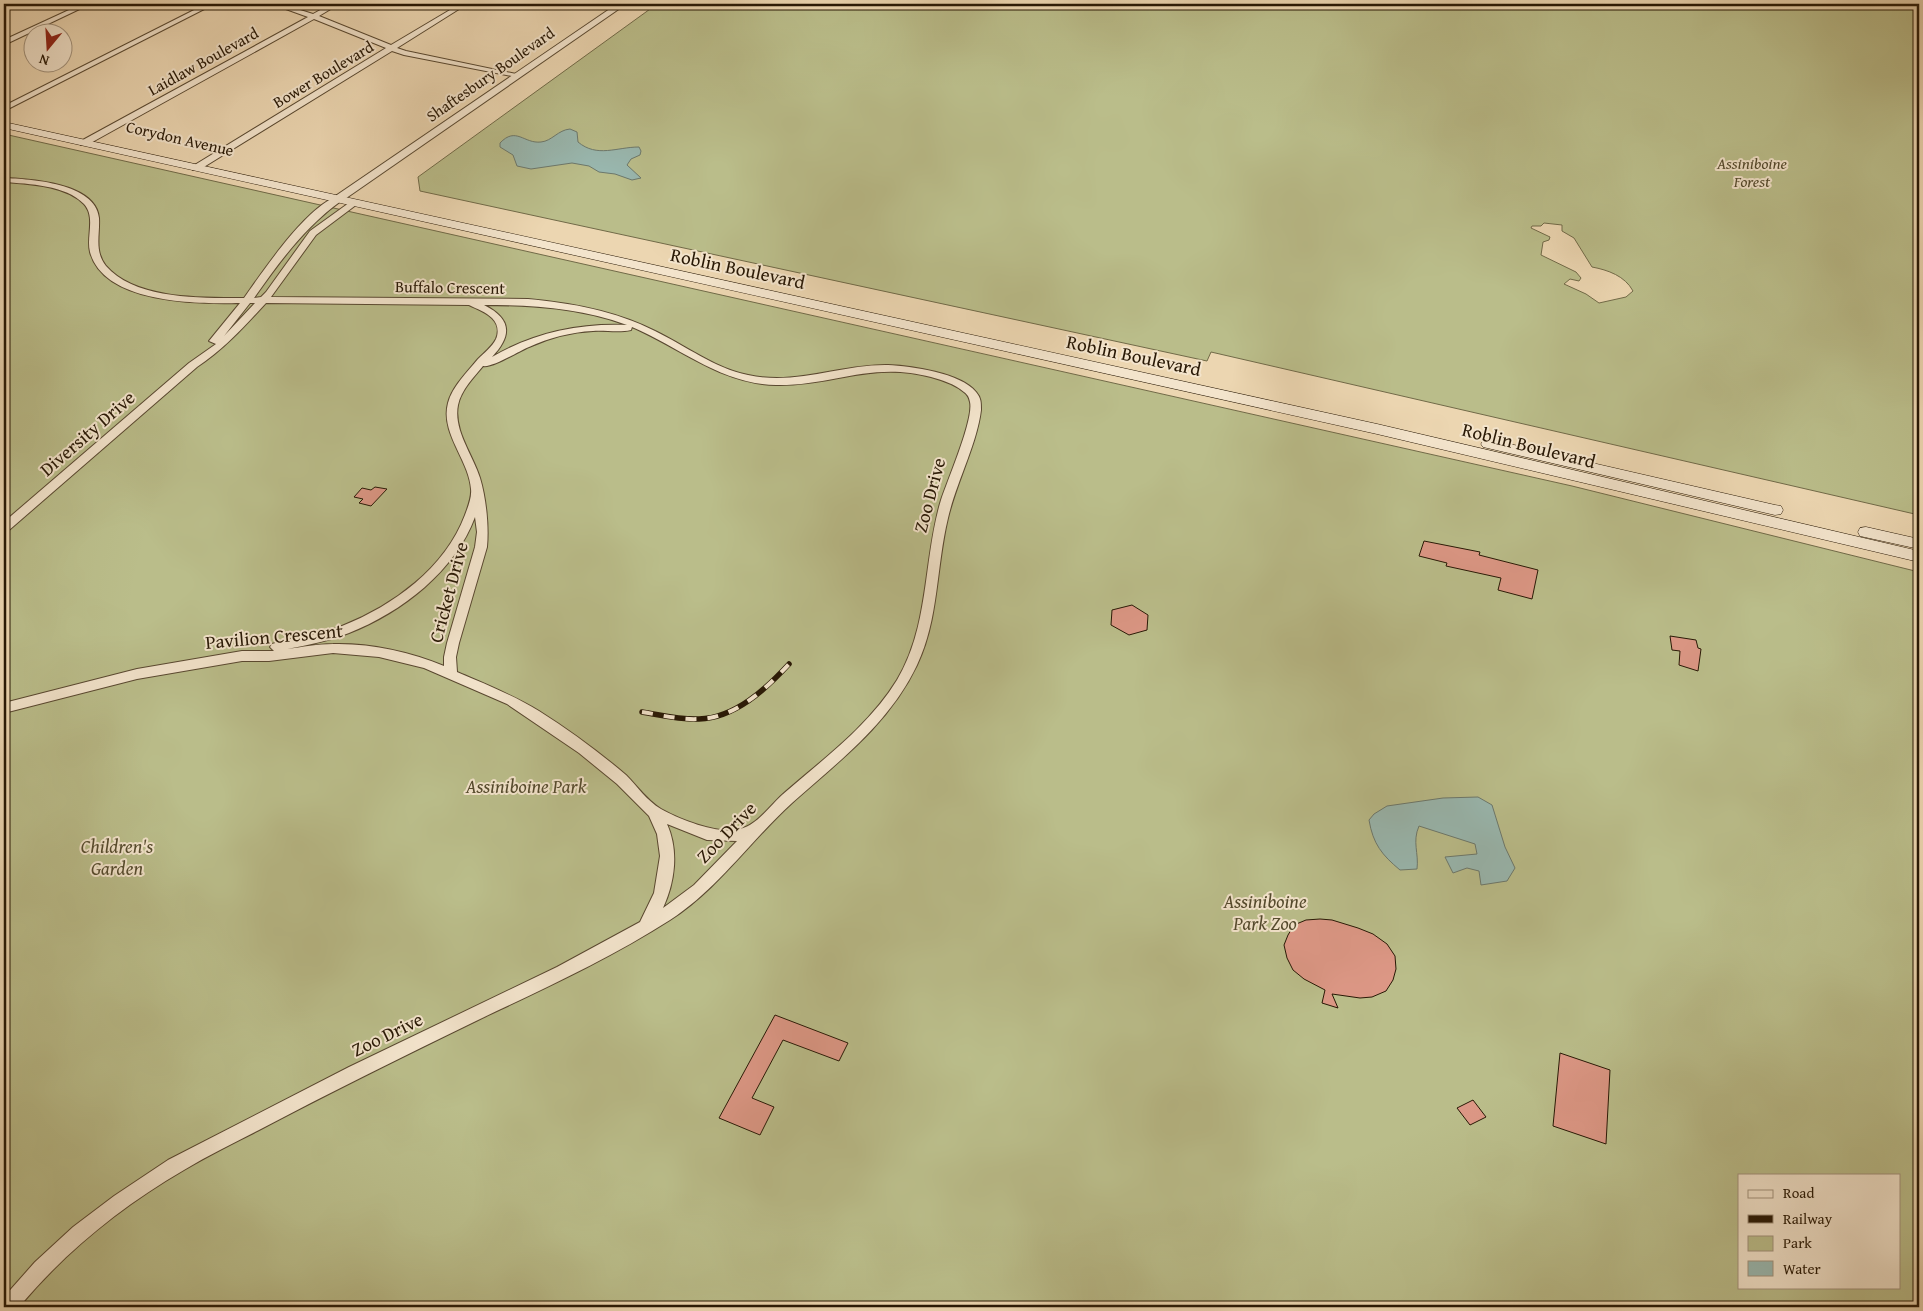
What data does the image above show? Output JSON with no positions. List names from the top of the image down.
{
  "streets": {
    "main road": ["Corydon Avenue", "Roblin Boulevard"],
    "street": [
      "Laidlaw Boulevard",
      "Bower Boulevard",
      "Shaftesbury Boulevard",
      "Buffalo Crescent",
      "Diversity Drive",
      "Zoo Drive",
      "Cricket Drive",
      "Pavilion Crescent"
    ]
  },
  "crossings": [
    ["Laidlaw Boulevard", "Corydon Avenue"],
    ["Bower Boulevard", "Corydon Avenue"],
    ["Shaftesbury Boulevard", "Corydon Avenue"],
    ["Shaftesbury Boulevard", "Roblin Boulevard"],
    ["Shaftesbury Boulevard", "Diversity Drive"],
    ["Corydon Avenue", "Roblin Boulevard"],
    ["Corydon Avenue", "Diversity Drive"],
    ["Roblin Boulevard", "Diversity Drive"],
    ["Buffalo Crescent", "Diversity Drive"],
    ["Buffalo Crescent", "Zoo Drive"],
    ["Buffalo Crescent", "Cricket Drive"],
    ["Zoo Drive", "Cricket Drive"],
    ["Zoo Drive", "Pavilion Crescent"],
    ["Cricket Drive", "Pavilion Crescent"]
  ],
  "parks": [
    "Assiniboine Forest",
    "Assiniboine Park",
    "Children's Garden",
    "Assiniboine Park Zoo"
  ],
  "legend": [
    "Road",
    "Railway",
    "Park",
    "Water"
  ],
  "north": "bottom"
}
